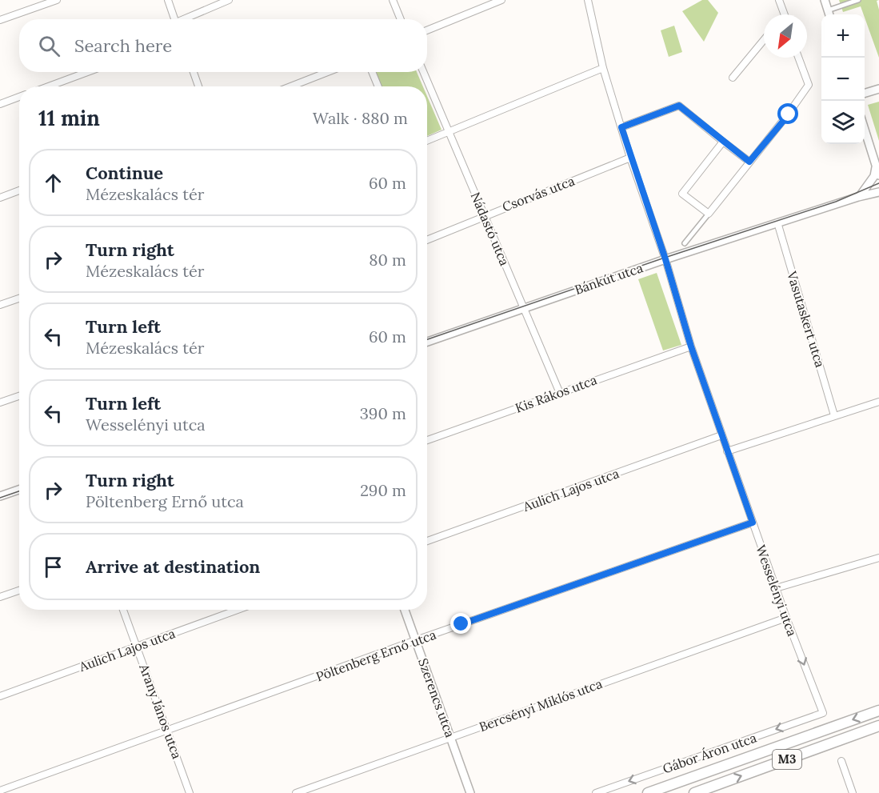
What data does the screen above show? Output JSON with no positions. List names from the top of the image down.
{
  "streets": {
    "main road": ["M3"],
    "street": [
      "Csorvás utca",
      "Nádastó utca",
      "Bánkút utca",
      "Vasutaskert utca",
      "Kis Rákos utca",
      "Aulich Lajos utca",
      "Wesselényi utca",
      "Pöltenberg Ernő utca",
      "Szerencs utca",
      "Bercsényi Miklós utca",
      "Arany János utca",
      "Gábor Áron utca"
    ]
  },
  "crossings": [
    ["Csorvás utca", "Nádastó utca"],
    ["Csorvás utca", "Wesselényi utca"],
    ["Nádastó utca", "Bánkút utca"],
    ["Nádastó utca", "Kis Rákos utca"],
    ["Bánkút utca", "Vasutaskert utca"],
    ["Bánkút utca", "Wesselényi utca"],
    ["Kis Rákos utca", "Wesselényi utca"],
    ["Aulich Lajos utca", "Wesselényi utca"],
    ["Aulich Lajos utca", "Arany János utca"],
    ["Wesselényi utca", "Pöltenberg Ernő utca"],
    ["Wesselényi utca", "Bercsényi Miklós utca"],
    ["Wesselényi utca", "Gábor Áron utca"],
    ["Pöltenberg Ernő utca", "Szerencs utca"],
    ["Pöltenberg Ernő utca", "Arany János utca"],
    ["Szerencs utca", "Bercsényi Miklós utca"]
  ],
  "one_way": ["Gábor Áron utca"],
  "north": "bottom left",
  "page": {
    "map_buttons": ["+", "−"],
    "search": "Search here",
    "heading": ["11 min", "Walk · 880 m"],
    "list": [
      ["Continue", "Mézeskalács tér", "60 m"],
      ["Turn right", "Mézeskalács tér", "80 m"],
      ["Turn left", "Mézeskalács tér", "60 m"],
      ["Turn left", "Wesselényi utca", "390 m"],
      ["Turn right", "Pöltenberg Ernő utca", "290 m"],
      "Arrive at destination"
    ]
  }
}
